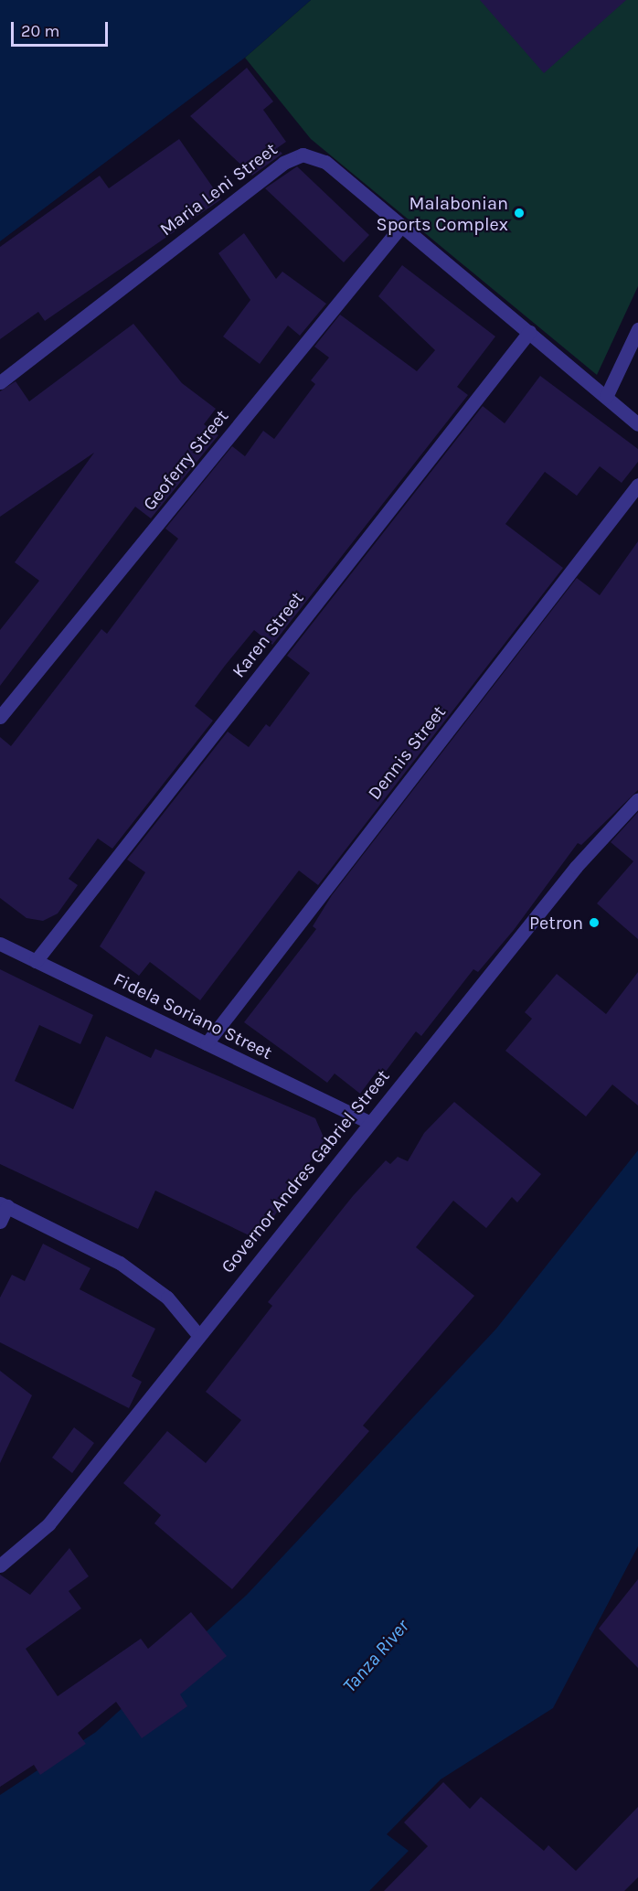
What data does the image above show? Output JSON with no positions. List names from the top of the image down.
{
  "streets": {
    "street": [
      "Maria Leni Street",
      "Geoferry Street",
      "Karen Street",
      "Dennis Street",
      "Fidela Soriano Street",
      "Governor Andres Gabriel Street"
    ]
  },
  "crossings": [
    ["Maria Leni Street", "Geoferry Street"],
    ["Maria Leni Street", "Karen Street"],
    ["Karen Street", "Fidela Soriano Street"],
    ["Dennis Street", "Fidela Soriano Street"],
    ["Fidela Soriano Street", "Governor Andres Gabriel Street"]
  ],
  "water": ["Tanza River"],
  "places": ["Malabonian Sports Complex", "Petron"],
  "scale_bar": "20 m"
}
